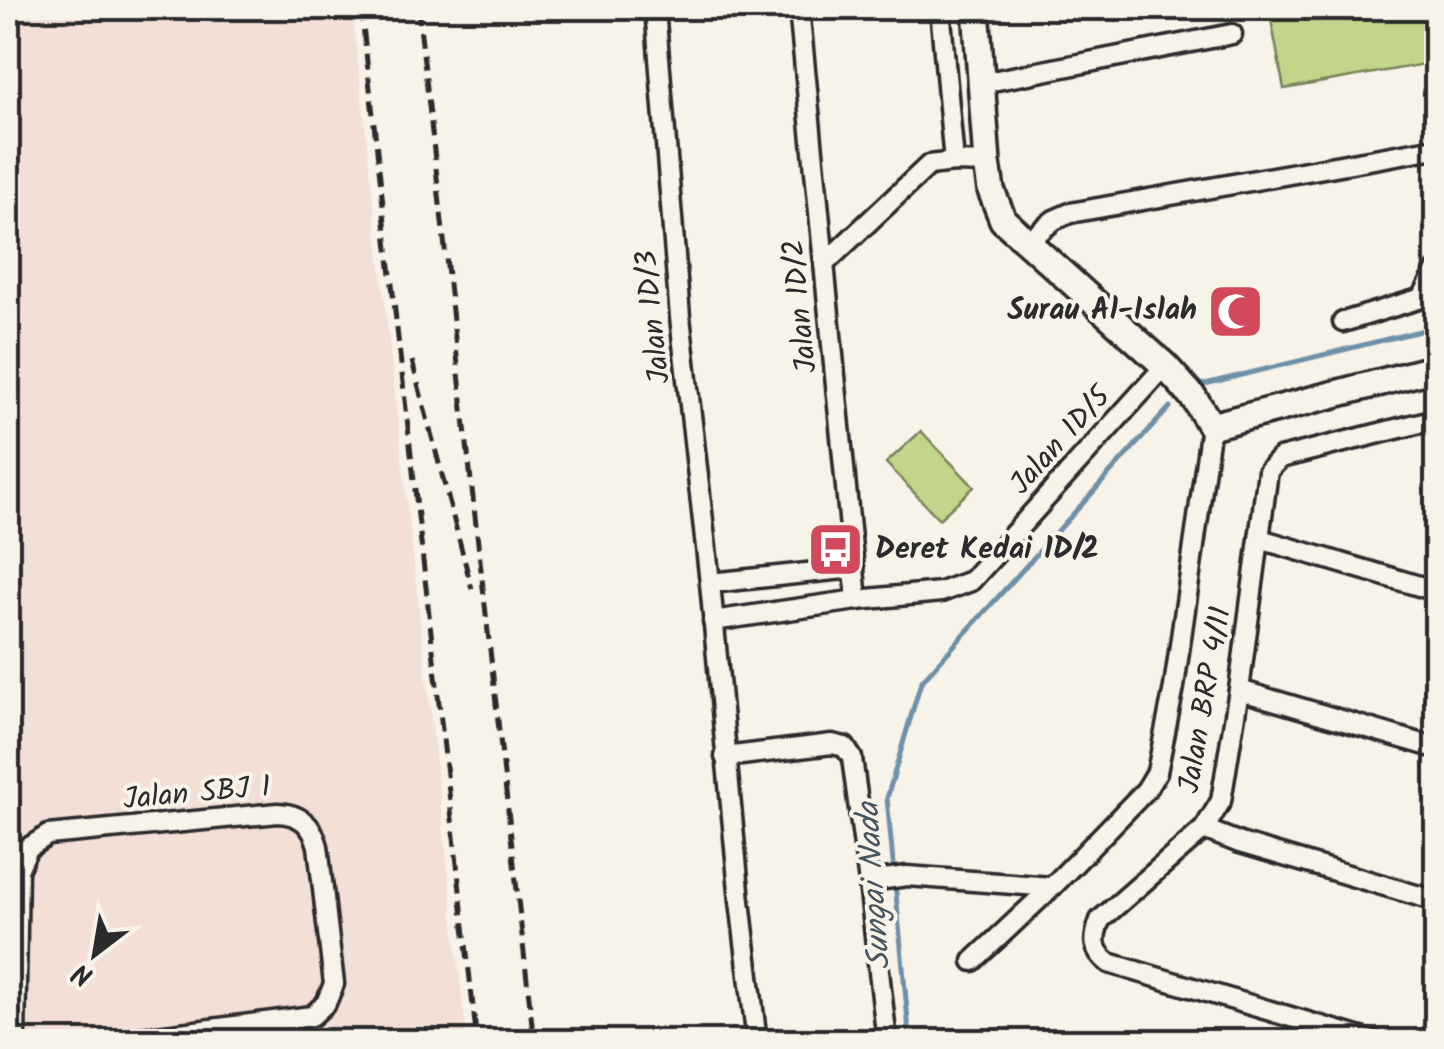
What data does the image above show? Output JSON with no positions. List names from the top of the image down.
{
  "streets": {
    "street": [
      "Jalan 1D/2",
      "Jalan 1D/3",
      "Jalan 1D/5",
      "Jalan BRP 4/11",
      "Jalan SBJ 1"
    ]
  },
  "crossings": [
    ["Jalan 1D/2", "Jalan 1D/5"],
    ["Jalan 1D/3", "Jalan 1D/5"]
  ],
  "water": ["Sungai Nada"],
  "places": {
    "mosque": ["Surau Al-Islah"],
    "bus stop": ["Deret Kedai 1D/2"]
  },
  "north": "bottom left"
}
